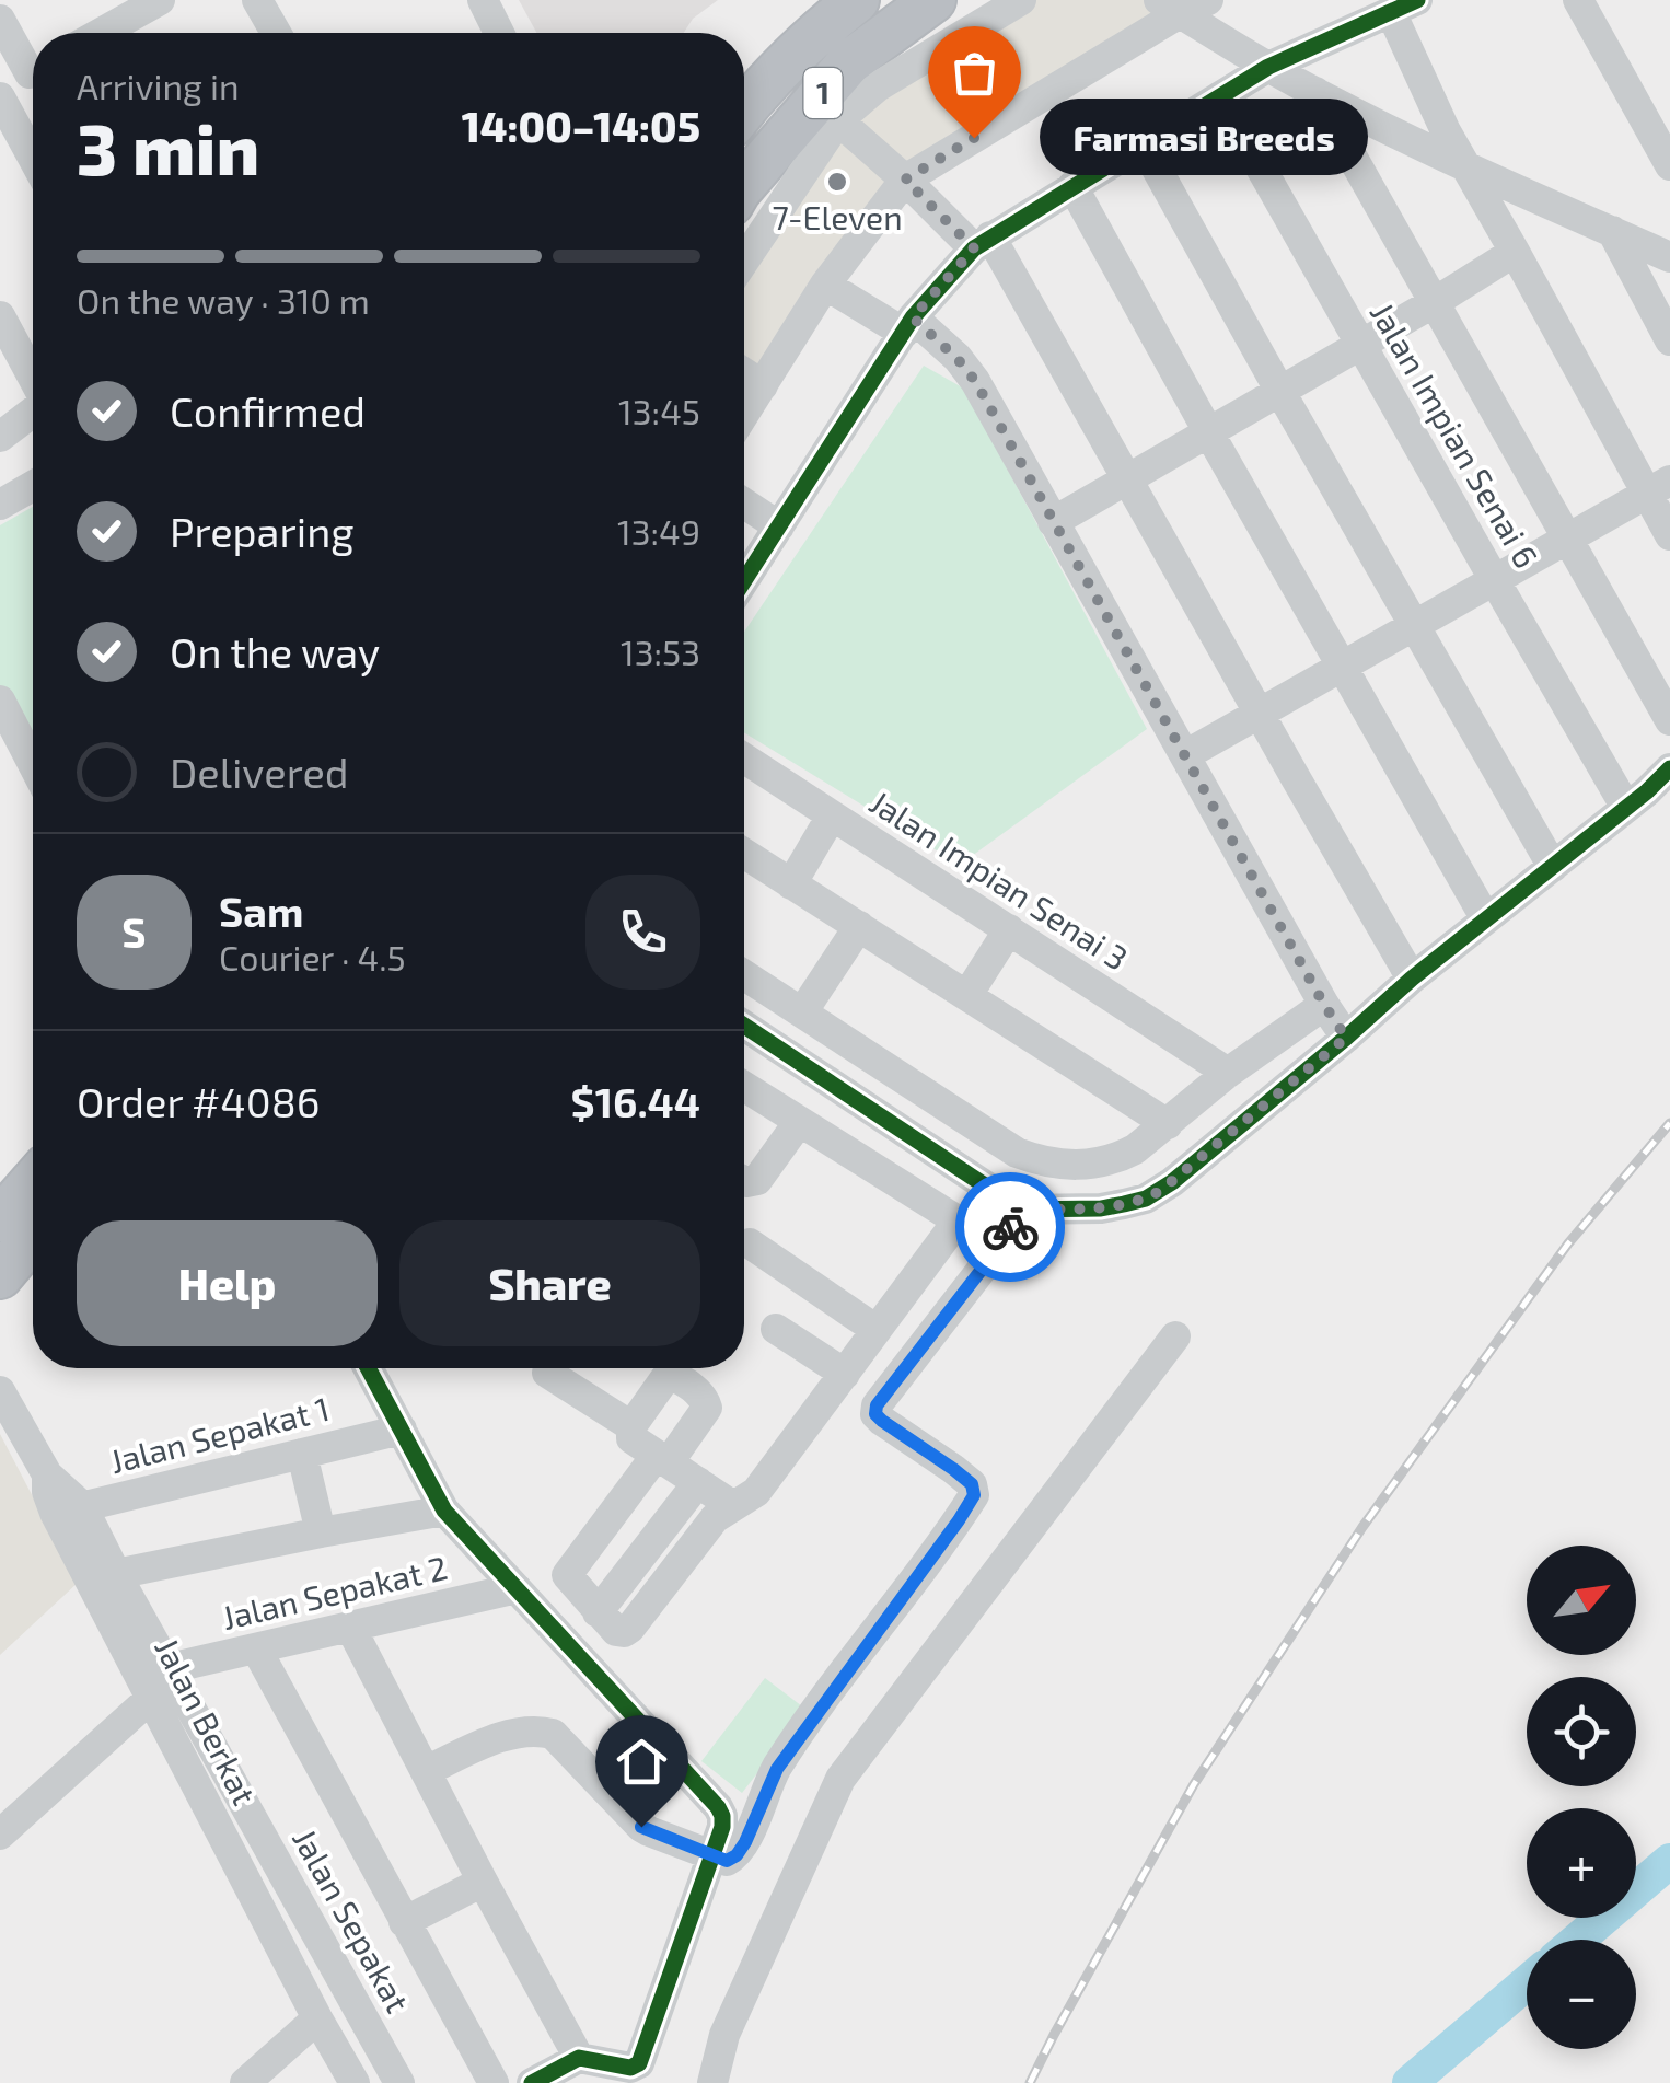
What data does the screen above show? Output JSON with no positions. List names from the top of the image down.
{
  "streets": {
    "highway": ["1"],
    "street": [
      "Jalan Impian Senai 6",
      "Jalan Impian Senai 3",
      "Jalan Sepakat 1",
      "Jalan Sepakat 2",
      "Jalan Berkat",
      "Jalan Sepakat"
    ]
  },
  "crossings": [
    ["Jalan Sepakat 1", "Jalan Berkat"],
    ["Jalan Sepakat 1", "Jalan Sepakat"],
    ["Jalan Sepakat 2", "Jalan Sepakat"],
    ["Jalan Berkat", "Jalan Sepakat"]
  ],
  "places": ["Farmasi Breeds", "7-Eleven"],
  "north": "top right",
  "page": {
    "heading": ["3 min", "Arriving in", "14:00–14:05"],
    "panel": [
      "Sam",
      "Courier · 4.5",
      "Order #4086",
      "$16.44"
    ],
    "bubble": "Farmasi Breeds",
    "bar": "On the way · 310 m",
    "list": [
      ["Confirmed", "13:45"],
      ["Preparing", "13:49"],
      ["On the way", "13:53"],
      "Delivered"
    ],
    "round": "S",
    "buttons": ["Help", "Share"],
    "map_buttons": ["+", "−"]
  }
}
